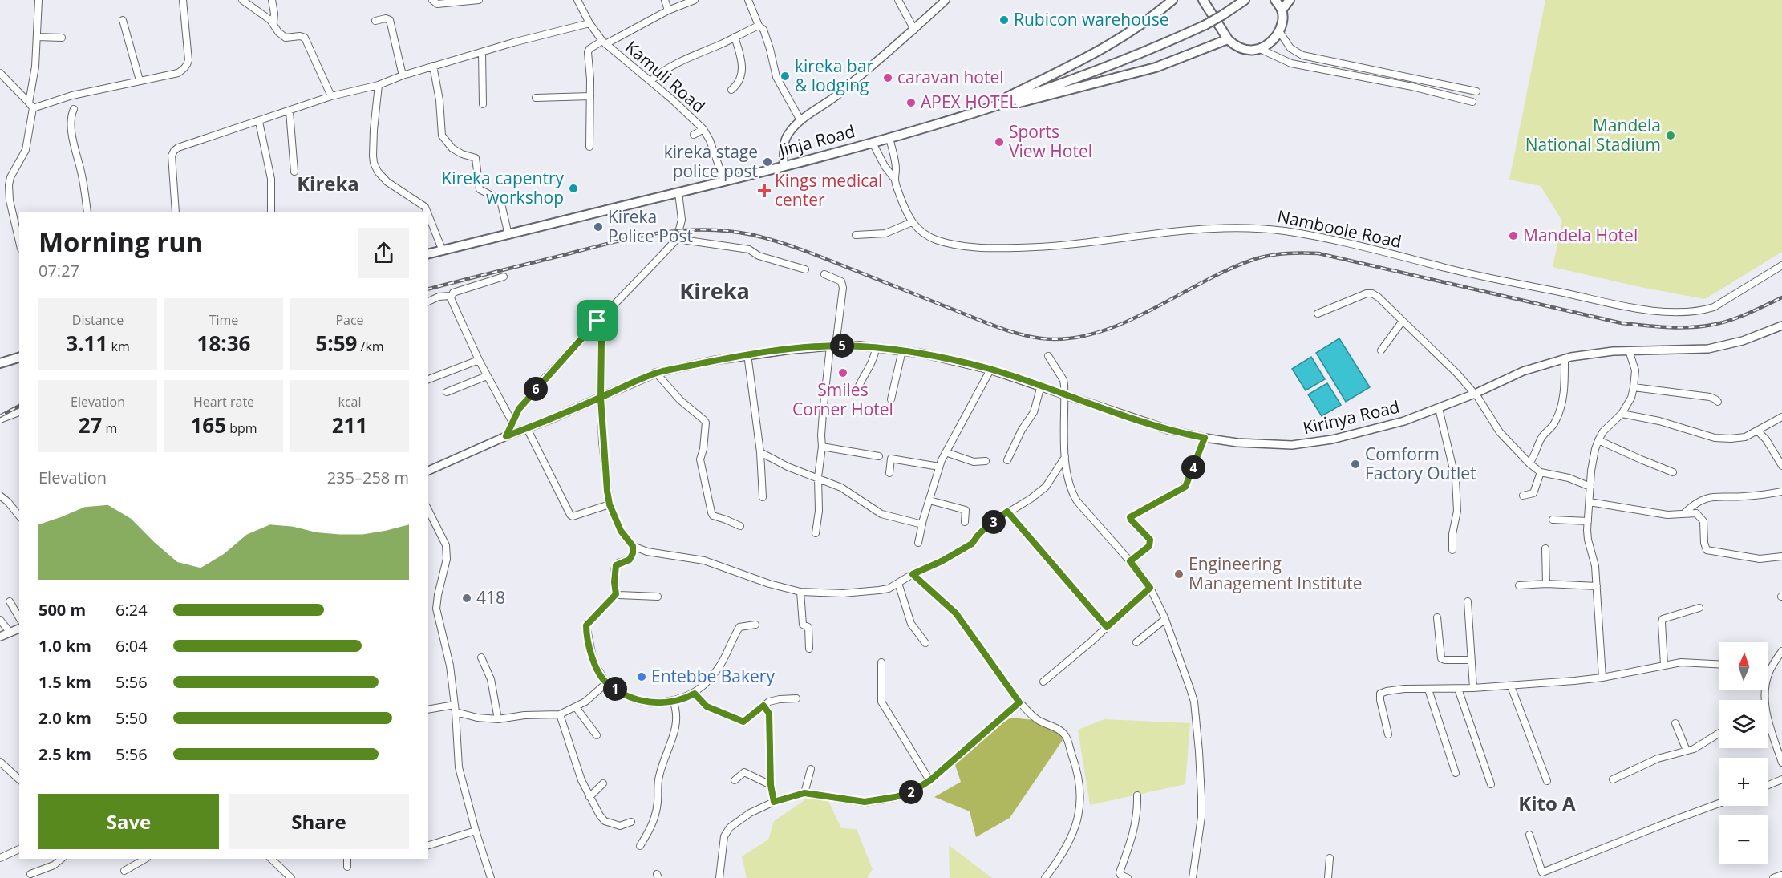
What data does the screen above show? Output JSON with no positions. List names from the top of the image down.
{
  "streets": {
    "highway": ["Jinja Road"],
    "main road": ["Kirinya Road"],
    "street": ["Kamuli Road", "Namboole Road"]
  },
  "crossings": [
    ["Kamuli Road", "Jinja Road"],
    ["Jinja Road", "Namboole Road"]
  ],
  "districts": ["Kireka", "Kireka", "Kito A"],
  "places": {
    "other": [
      "Rubicon warehouse",
      "kireka bar & lodging",
      "caravan hotel",
      "APEX HOTEL",
      "Mandela National Stadium",
      "Sports View Hotel",
      "kireka stage police post",
      "Kireka capentry workshop",
      "Kireka Police Post",
      "Mandela Hotel",
      "Smiles Corner Hotel",
      "Comform Factory Outlet",
      "Engineering Management Institute",
      "418",
      "Entebbe Bakery"
    ],
    "health": ["Kings medical center"]
  },
  "north": "top",
  "page": {
    "heading": ["Morning run", "07:27"],
    "stats": [
      ["Distance", "3.11 km"],
      ["Time", "18:36"],
      ["Pace", "5:59 /km"],
      ["Elevation", "27 m"],
      ["Heart rate", "165 bpm"],
      ["kcal", "211"]
    ],
    "pins": [
      "5",
      "6",
      "4",
      "3",
      "1",
      "2"
    ],
    "chart": ["Elevation", "235–258 m"],
    "list": [
      {
        "name": "500 m",
        "note": "6:24"
      },
      {
        "name": "1.0 km",
        "note": "6:04"
      },
      {
        "name": "1.5 km",
        "note": "5:56"
      },
      {
        "name": "2.0 km",
        "note": "5:50"
      },
      {
        "name": "2.5 km",
        "note": "5:56"
      }
    ],
    "map_buttons": ["+", "−"],
    "buttons": ["Save", "Share"]
  }
}
